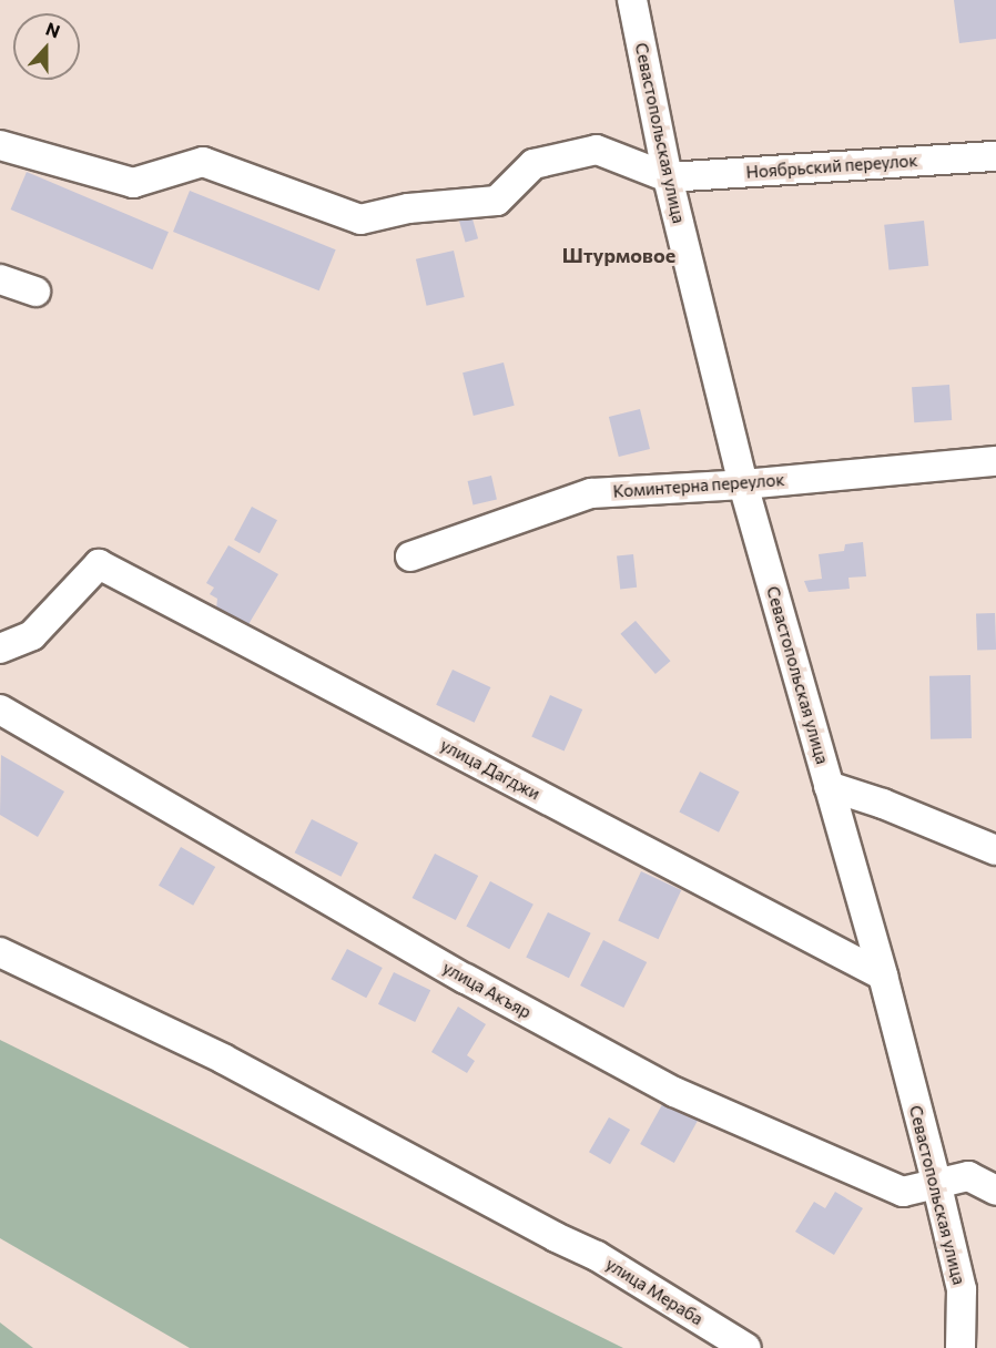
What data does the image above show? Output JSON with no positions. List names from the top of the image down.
{
  "streets": {
    "street": [
      "Севастопольская улица",
      "Ноябрьский переулок",
      "Коминтерна переулок",
      "улица Дагджи",
      "улица Акъяр",
      "улица Мераба"
    ]
  },
  "crossings": [
    ["Севастопольская улица", "Ноябрьский переулок"],
    ["Севастопольская улица", "Коминтерна переулок"],
    ["Севастопольская улица", "улица Дагджи"],
    ["Севастопольская улица", "улица Акъяр"]
  ],
  "districts": ["Штурмовое"],
  "north": "top"
}
